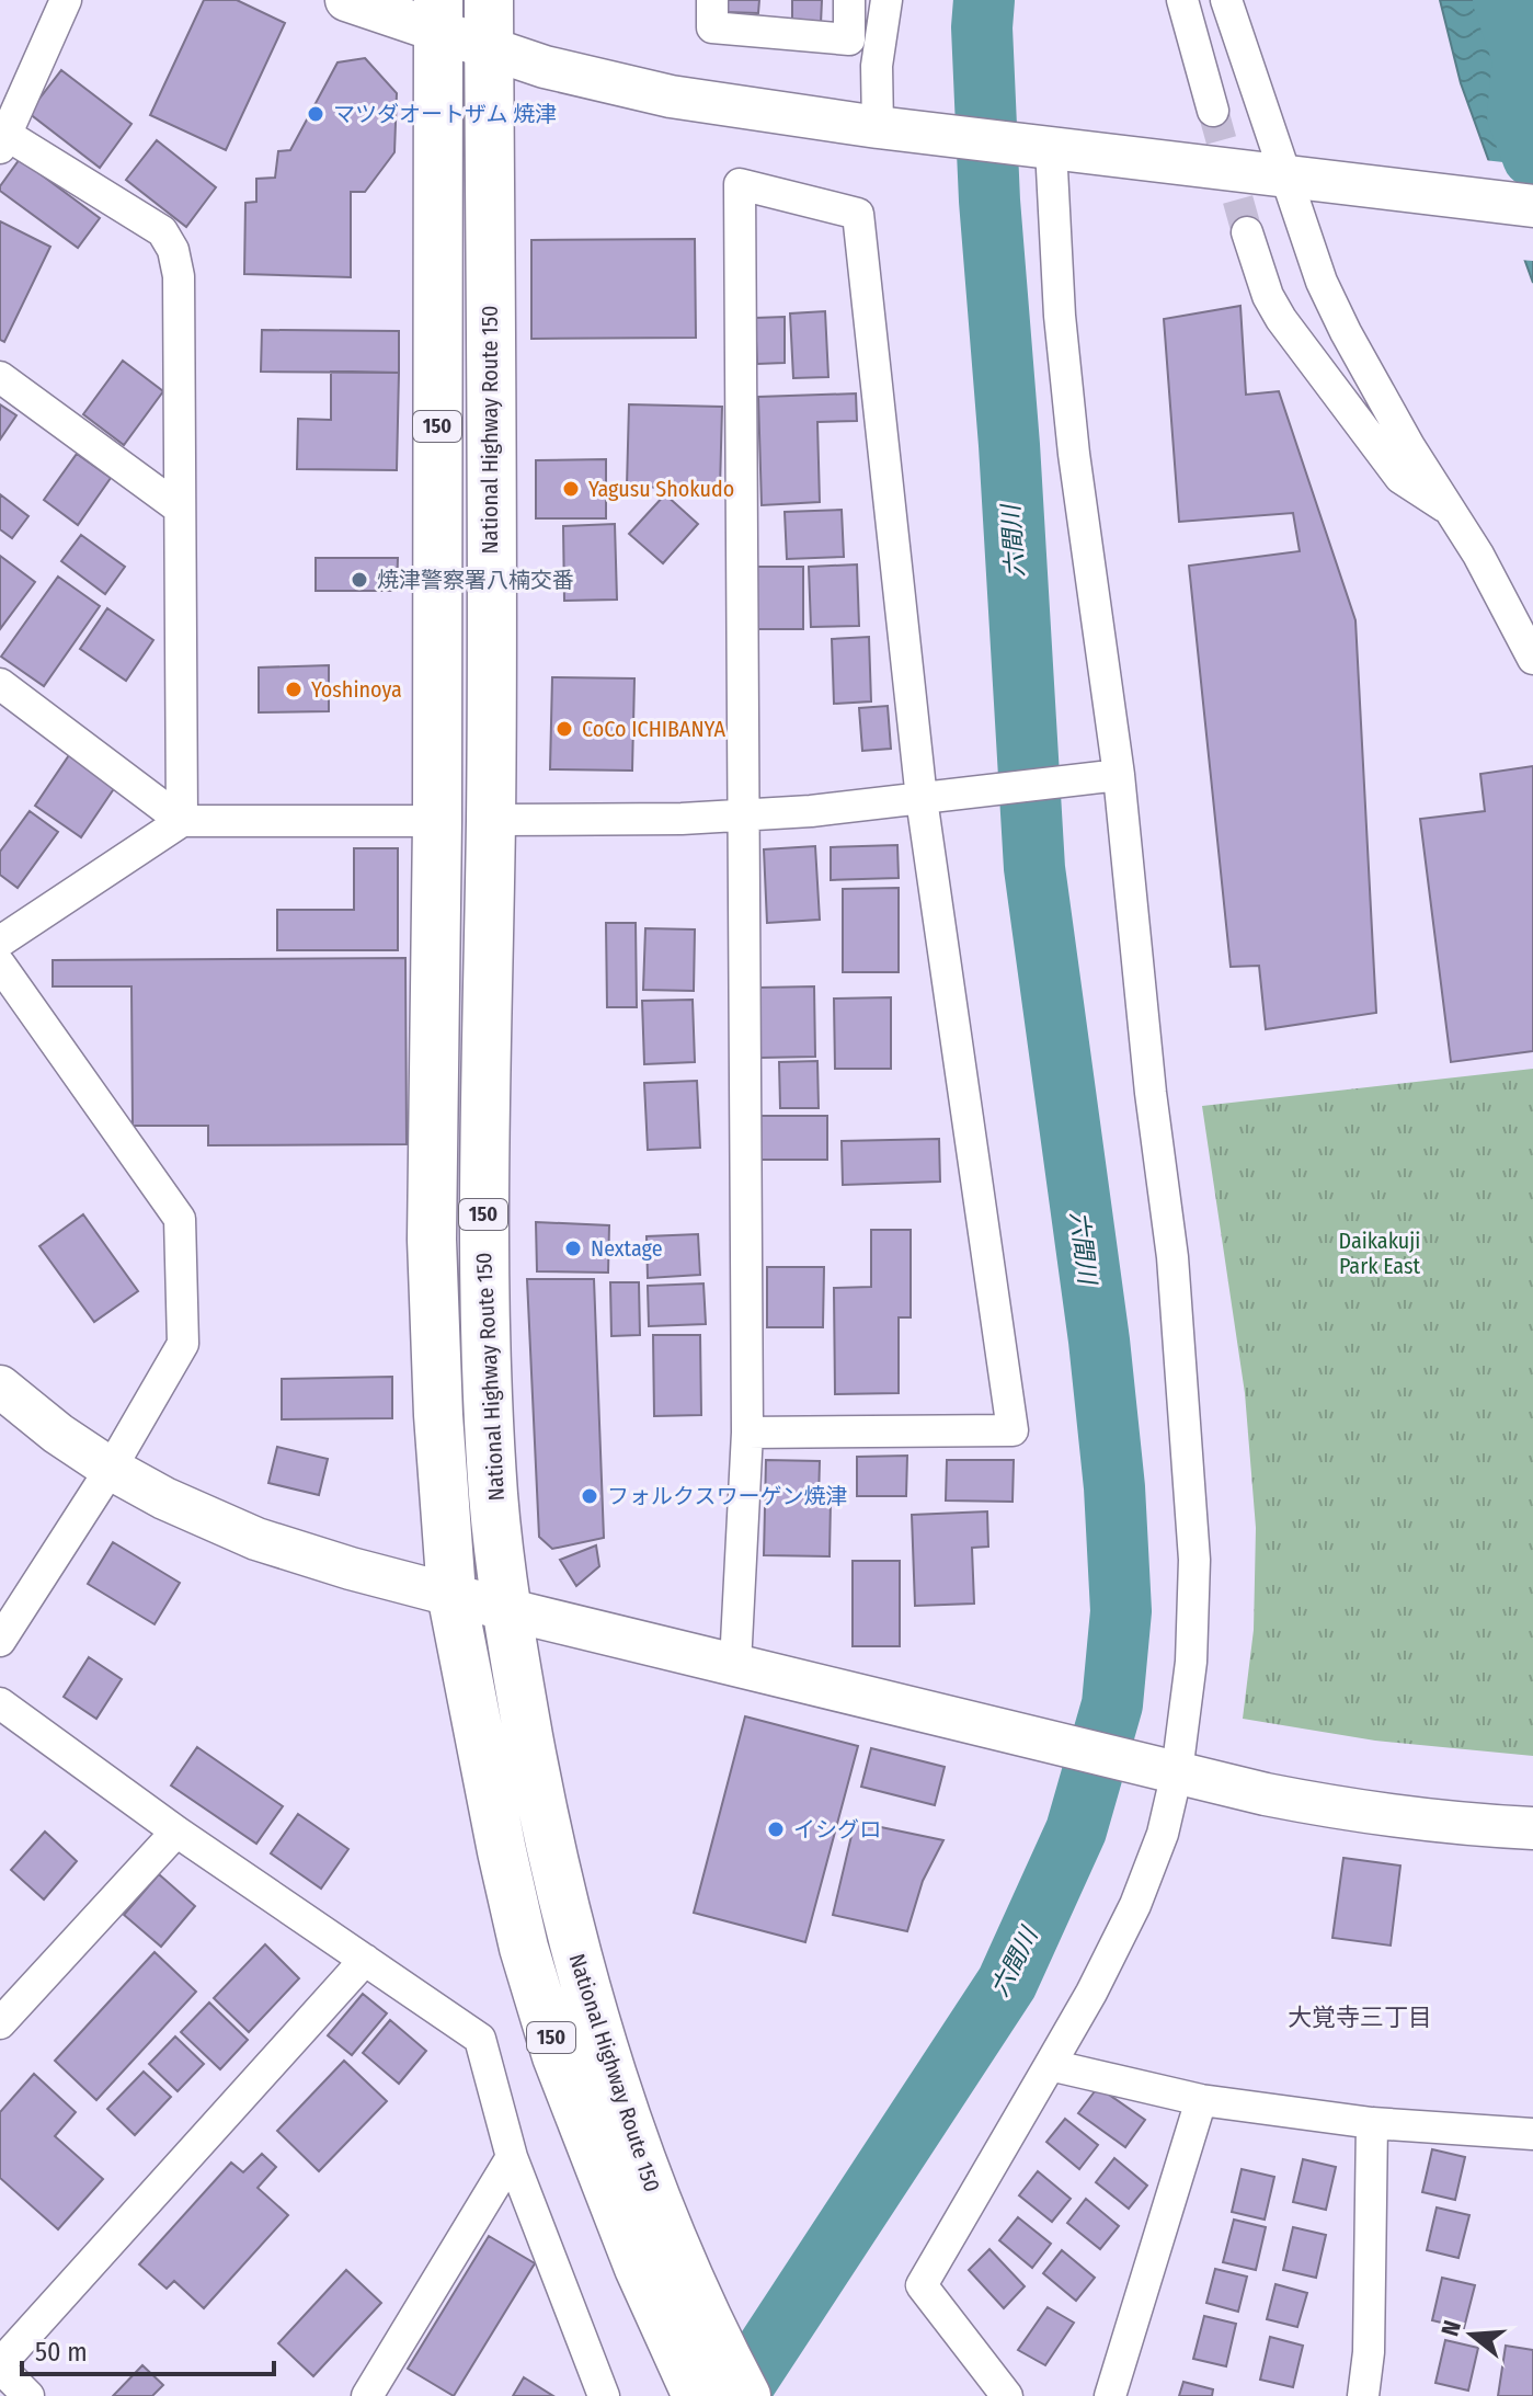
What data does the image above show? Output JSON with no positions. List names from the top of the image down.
{
  "streets": {
    "highway": ["150", "National Highway Route 150"]
  },
  "districts": ["大覚寺三丁目"],
  "water": ["六間川"],
  "parks": ["Daikakuji Park East"],
  "places": [
    "マツダオートザム 焼津",
    "Yagusu Shokudo",
    "焼津警察署八楠交番",
    "Yoshinoya",
    "CoCo ICHIBANYA",
    "Nextage",
    "フォルクスワーゲン焼津",
    "イシグロ"
  ],
  "scale_bar": "50 m",
  "north": "left"
}
